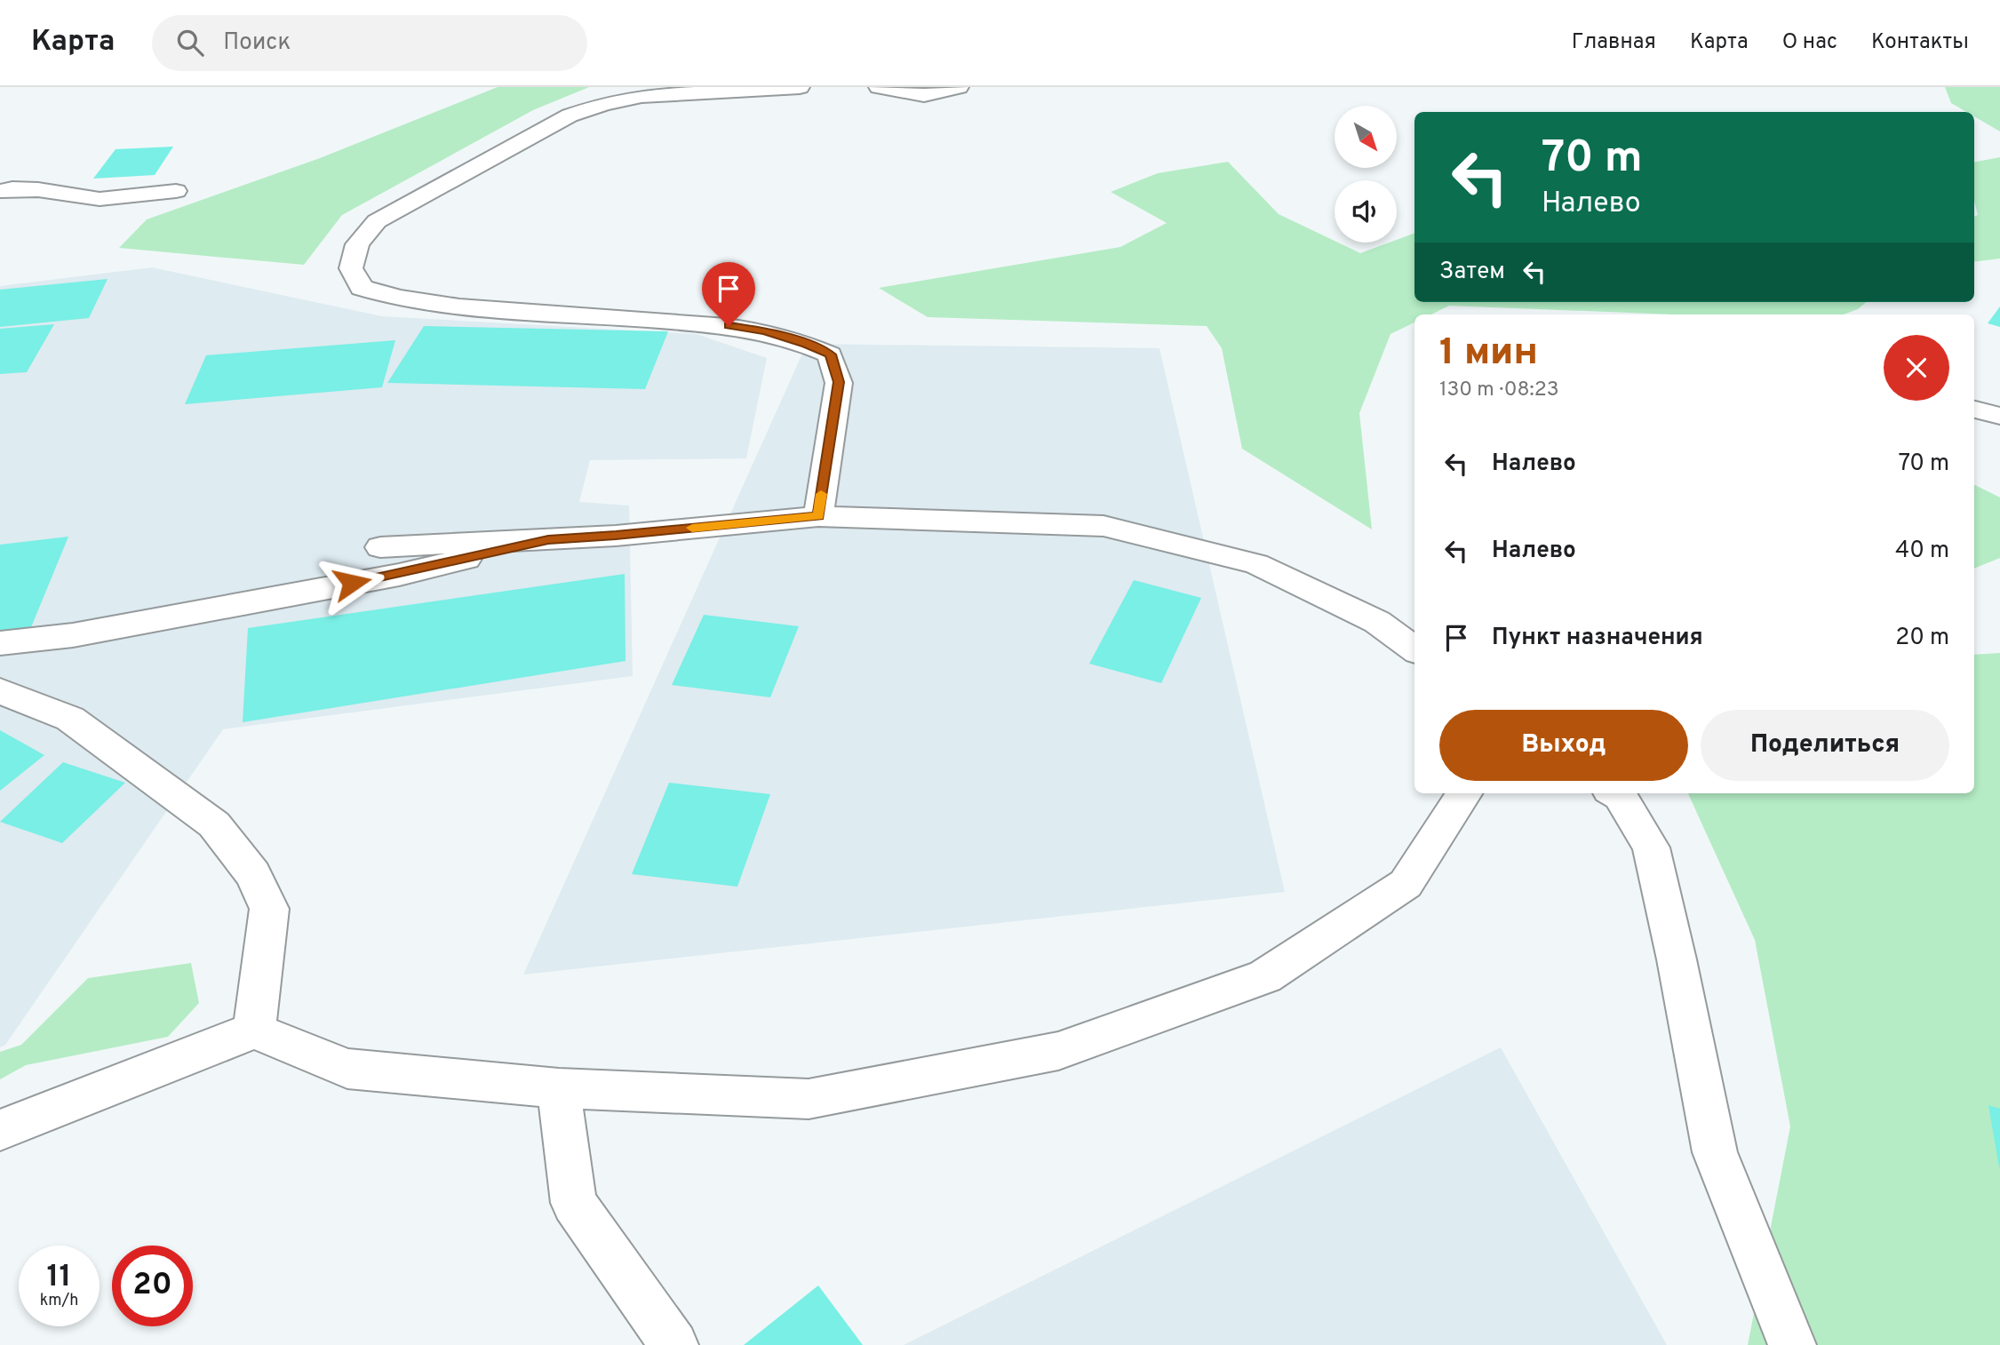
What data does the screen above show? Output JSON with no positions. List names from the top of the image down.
{
  "north": "bottom right",
  "page": {
    "header": "Карта",
    "search": "Поиск",
    "nav": [
      "Главная",
      "Карта",
      "О нас",
      "Контакты"
    ],
    "turn": ["70 m", "Налево"],
    "then": "Затем",
    "heading": ["1 мин", "130 m · 08:23"],
    "list": [
      {
        "name": "Налево",
        "value": "70 m"
      },
      {
        "name": "Налево",
        "value": "40 m"
      },
      {
        "name": "Пункт назначения",
        "value": "20 m"
      }
    ],
    "buttons": ["Выход", "Поделиться"],
    "speed": "11 km/h",
    "limit": "20"
  }
}
